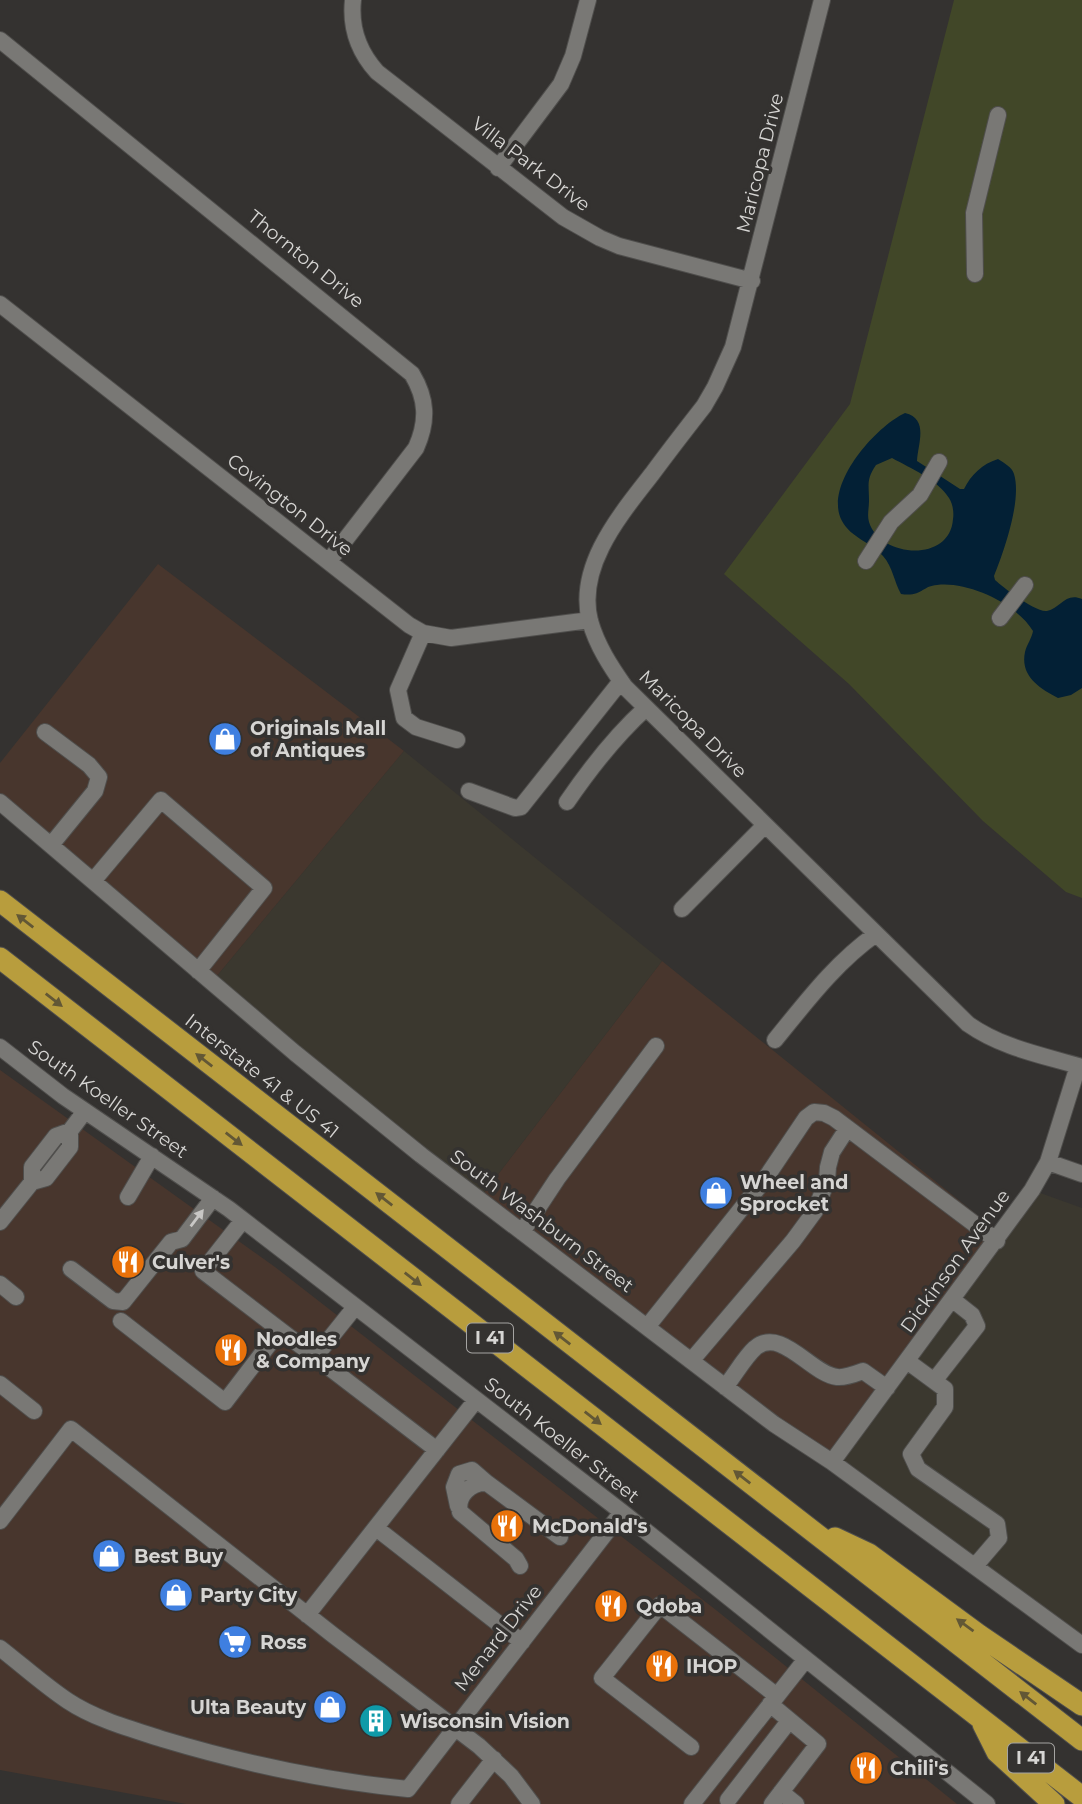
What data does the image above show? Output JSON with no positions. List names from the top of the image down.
{
  "streets": {
    "highway": ["Interstate 41 & US 41", "I 41"],
    "street": [
      "Maricopa Drive",
      "Villa Park Drive",
      "Thornton Drive",
      "Covington Drive",
      "South Koeller Street",
      "South Washburn Street",
      "Dickinson Avenue",
      "Menard Drive"
    ]
  },
  "crossings": [
    ["Maricopa Drive", "Villa Park Drive"],
    ["Maricopa Drive", "Covington Drive"],
    ["Maricopa Drive", "Dickinson Avenue"],
    ["Thornton Drive", "Covington Drive"],
    ["Interstate 41 & US 41", "I 41"],
    ["South Koeller Street", "Menard Drive"],
    ["South Washburn Street", "Dickinson Avenue"]
  ],
  "places": {
    "shop": [
      "Originals Mall of Antiques",
      "Wheel and Sprocket",
      "Best Buy",
      "Party City",
      "Ulta Beauty"
    ],
    "restaurant": [
      "Culver's",
      "Noodles & Company",
      "McDonald's",
      "Qdoba",
      "IHOP",
      "Chili's"
    ],
    "supermarket": ["Ross"],
    "building": ["Wisconsin Vision"]
  }
}
